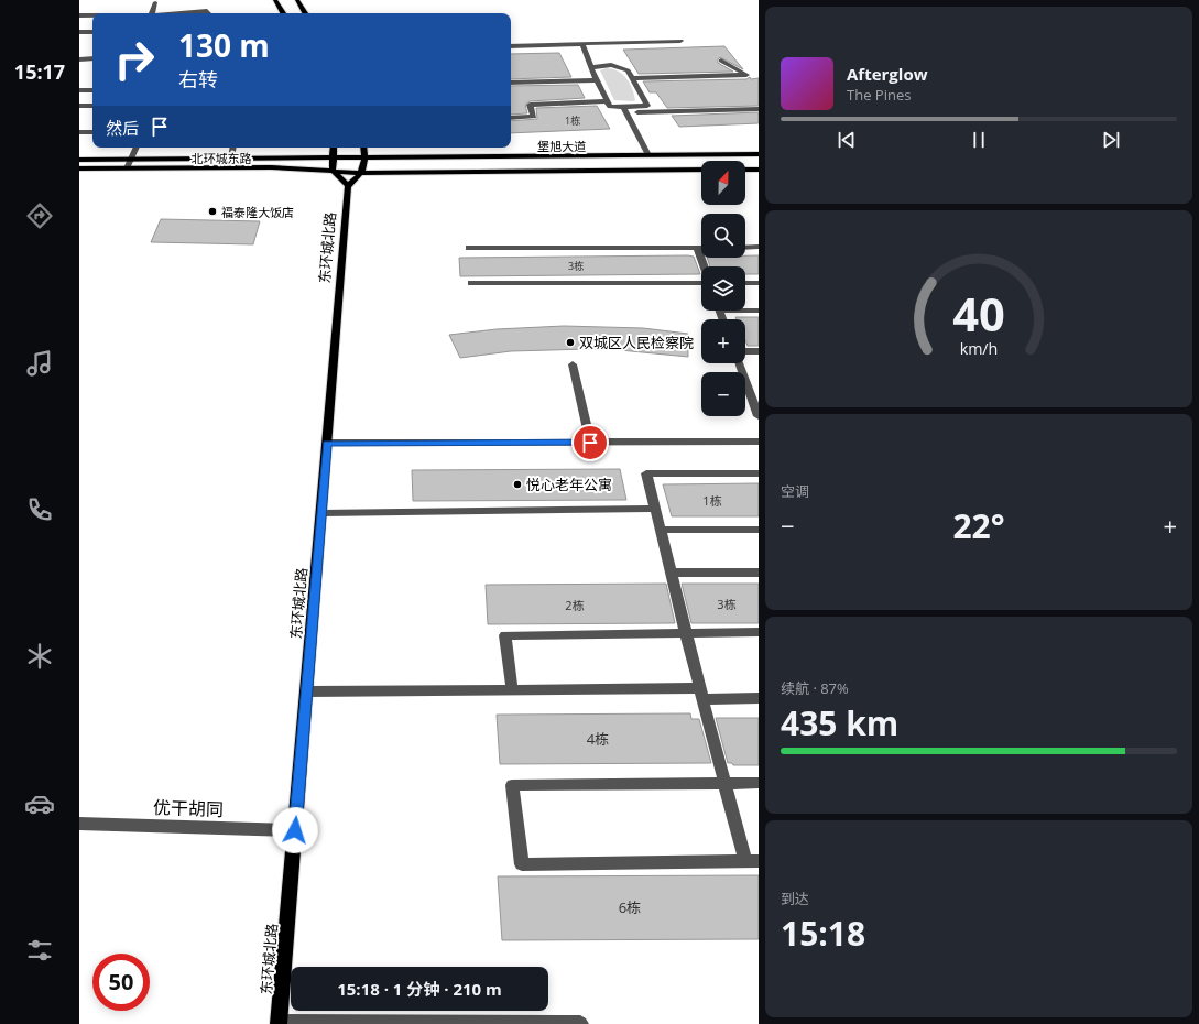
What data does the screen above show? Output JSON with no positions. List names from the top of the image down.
{
  "streets": {
    "main road": ["堡旭大道", "北环城东路", "东环城北路"],
    "street": ["优干胡同"]
  },
  "crossings": [
    ["堡旭大道", "北环城东路"],
    ["东环城北路", "优干胡同"]
  ],
  "places": ["福泰隆大饭店", "双城区人民检察院", "悦心老年公寓"],
  "house_numbers": [
    "1栋",
    "3栋",
    "1栋",
    "3栋",
    "2栋",
    "4栋",
    "6栋"
  ],
  "north": "top",
  "page": {
    "tabs": "15:17",
    "turn": ["130 m", "右转"],
    "song": ["Afterglow", "The Pines"],
    "then": "然后",
    "map_buttons": ["+", "−"],
    "tile": [
      "空调",
      ["续航 · 87%", "435 km"],
      ["到达", "15:18"]
    ],
    "heat": ["−", "22°", "+"],
    "limit": "50",
    "trip": "15:18 · 1 分钟 · 210 m",
    "gauge": ["40", "km/h"]
  }
}
